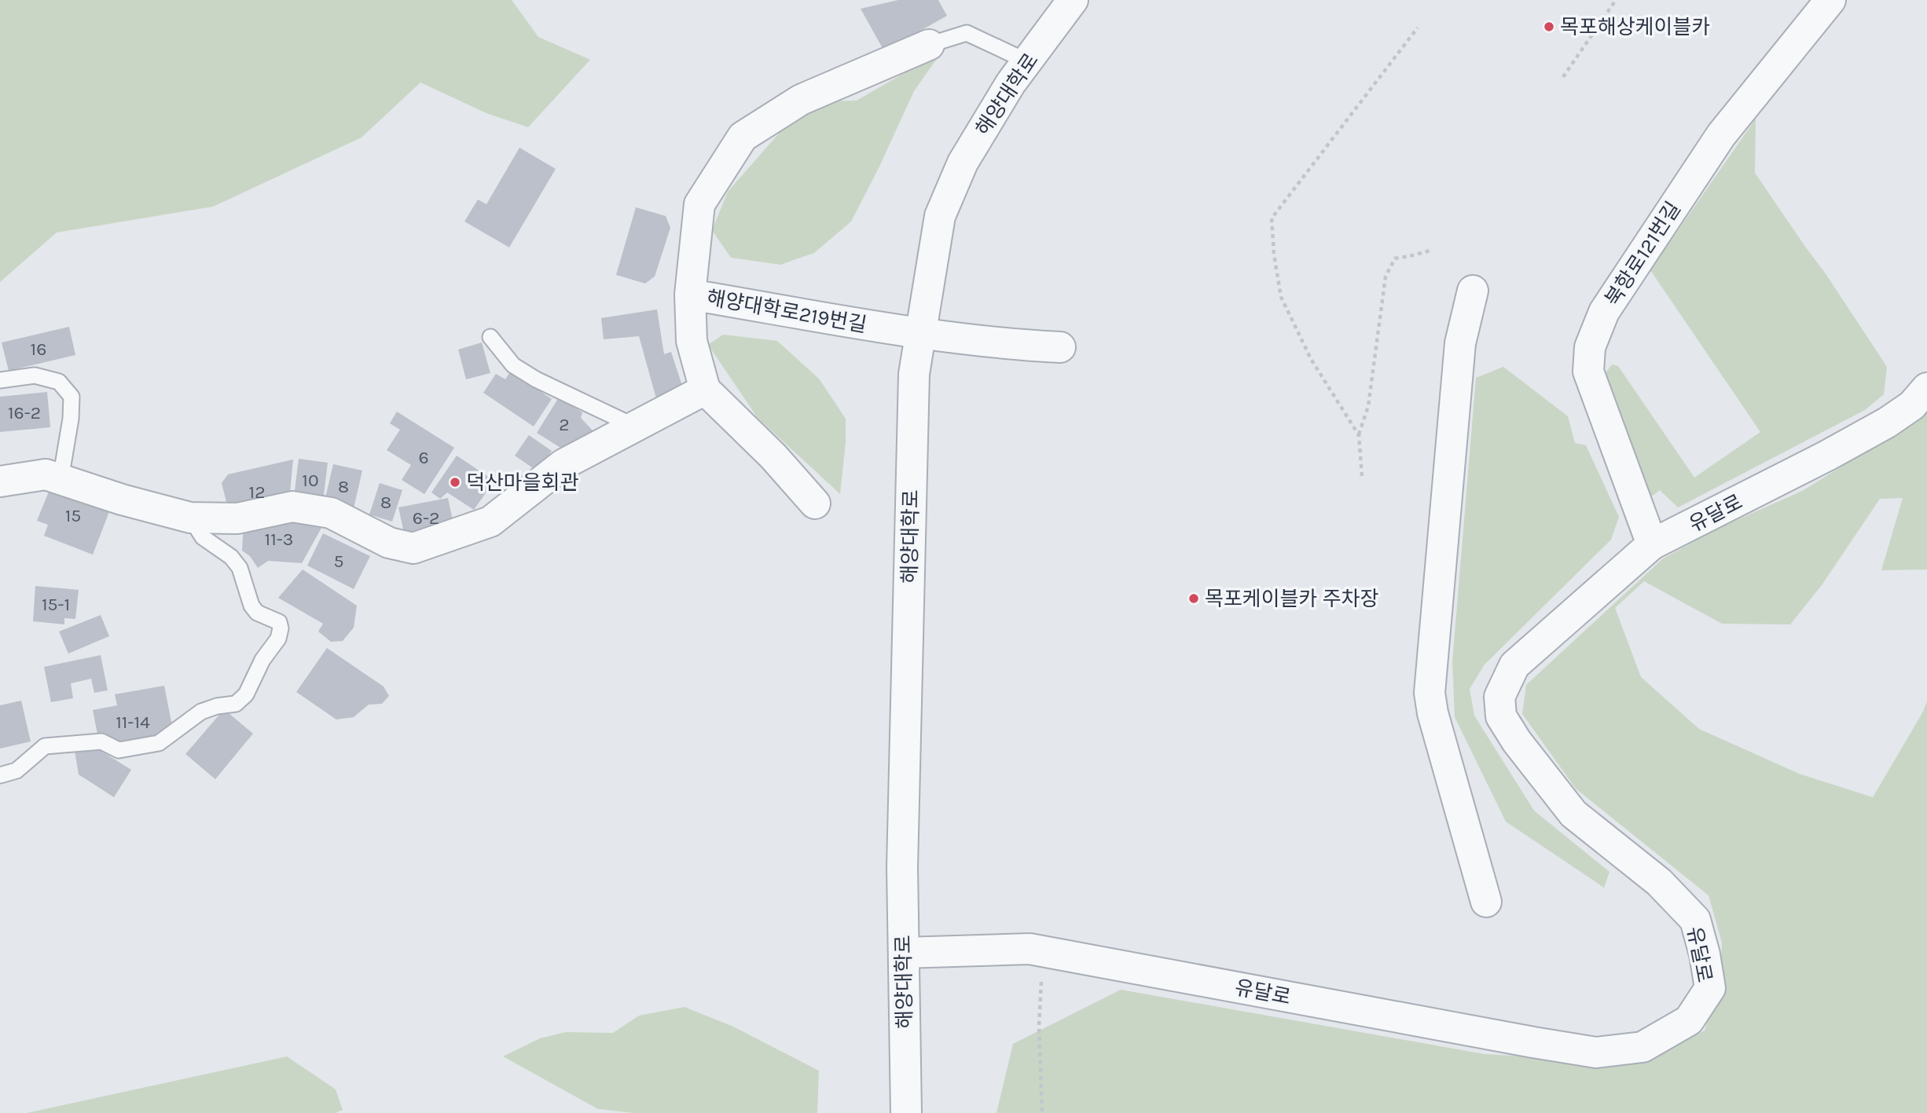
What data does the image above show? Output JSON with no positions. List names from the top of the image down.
{
  "streets": {
    "street": [
      "해양대학로",
      "북항로121번길",
      "해양대학로219번길",
      "유달로"
    ]
  },
  "crossings": [
    ["해양대학로", "해양대학로219번길"],
    ["해양대학로", "유달로"],
    ["북항로121번길", "유달로"]
  ],
  "places": ["목포해상케이블카", "덕산마을회관", "목포케이블카 주차장"],
  "house_numbers": [
    "16",
    "16-2",
    "2",
    "6",
    "10",
    "8",
    "12",
    "8",
    "15",
    "6-2",
    "11-3",
    "5",
    "15-1",
    "11-14"
  ]
}
